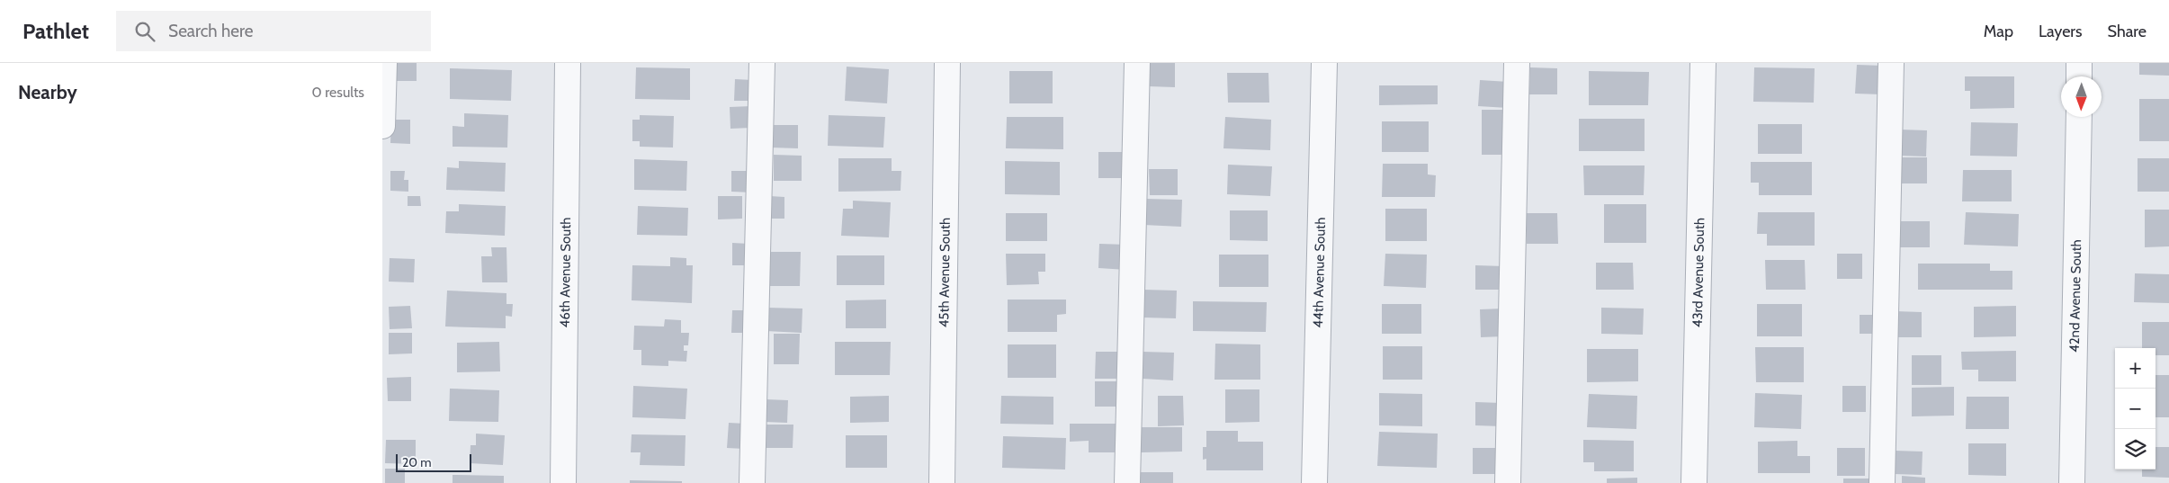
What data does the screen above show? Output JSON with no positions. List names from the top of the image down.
{
  "streets": {
    "street": [
      "46th Avenue South",
      "45th Avenue South",
      "44th Avenue South",
      "43rd Avenue South",
      "42nd Avenue South"
    ]
  },
  "scale_bar": "20 m",
  "north": "bottom",
  "page": {
    "header": "Pathlet",
    "search": "Search here",
    "nav": ["Map", "Layers", "Share"],
    "heading": ["Nearby", "0 results"],
    "map_buttons": ["+", "−"],
    "scale": "20 m"
  }
}
